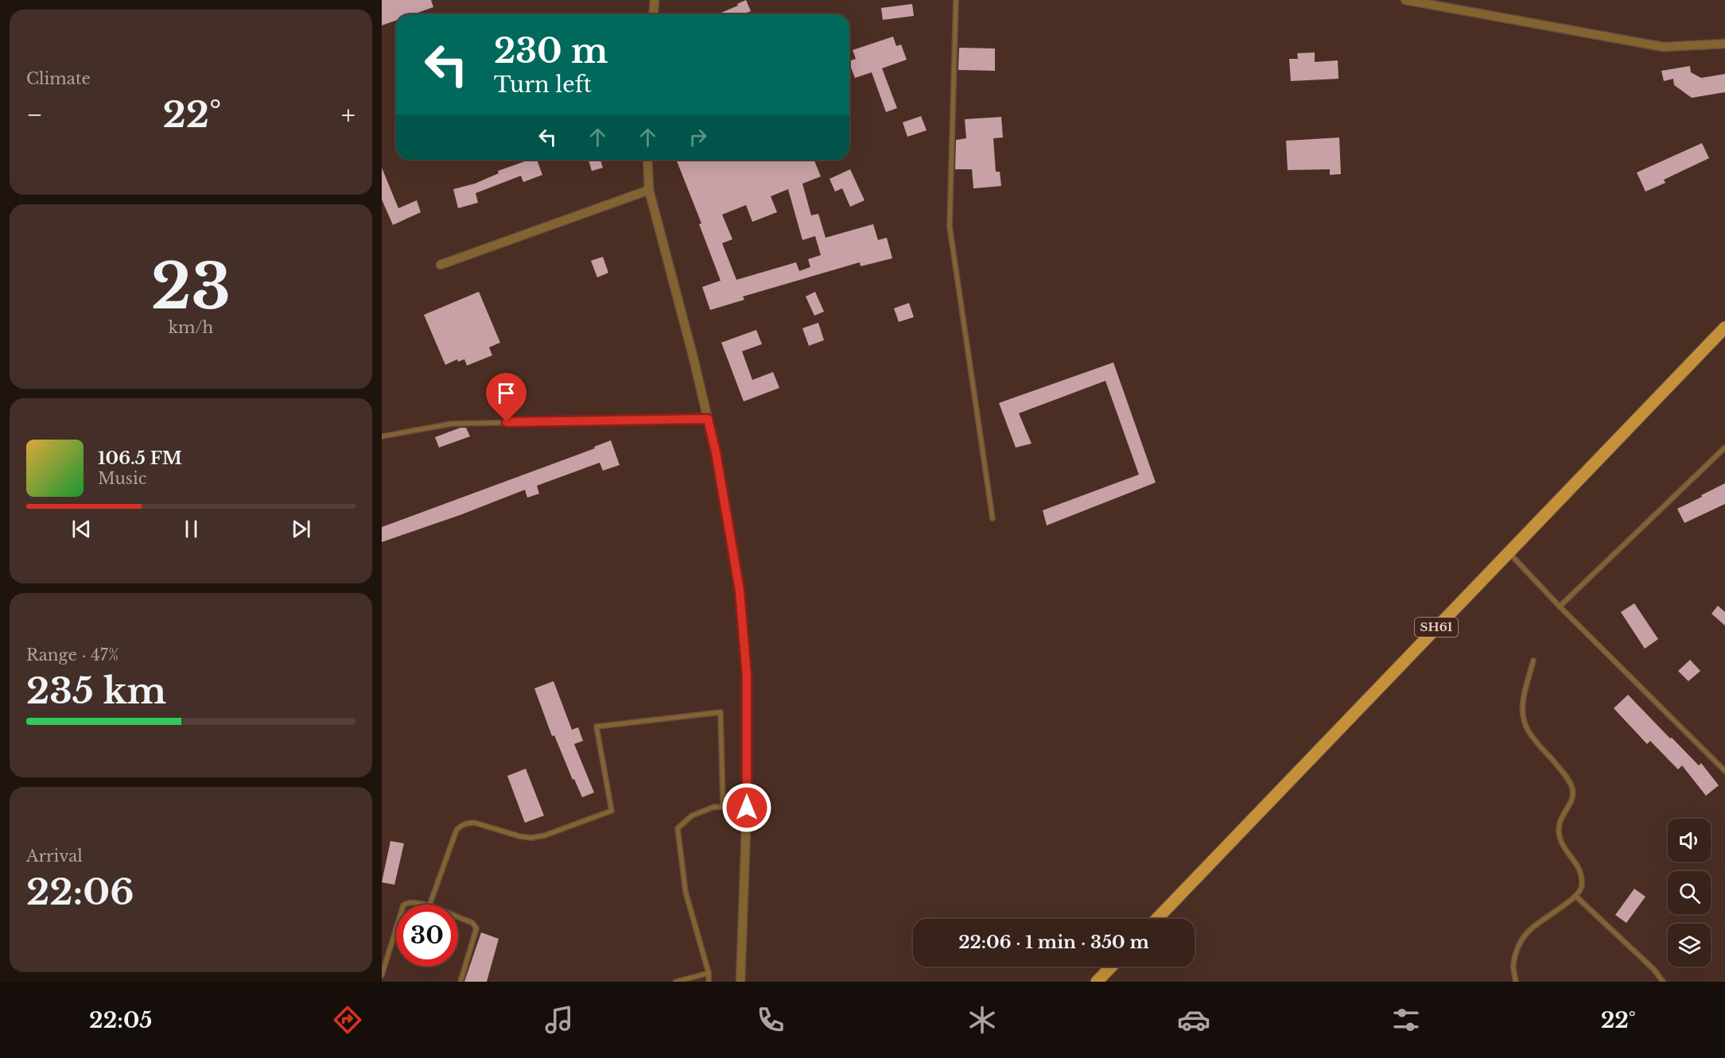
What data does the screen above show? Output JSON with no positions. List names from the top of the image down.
{
  "streets": {
    "main road": ["SH61"]
  },
  "page": {
    "tile": [
      "Climate",
      ["23", "km/h"],
      ["Range · 47%", "235 km"],
      ["Arrival", "22:06"]
    ],
    "turn": ["230 m", "Turn left"],
    "heat": ["−", "22°", "+"],
    "song": ["106.5 FM", "Music"],
    "limit": "30",
    "trip": "22:06 · 1 min · 350 m",
    "tabs": ["22:05", "22°"]
  }
}
